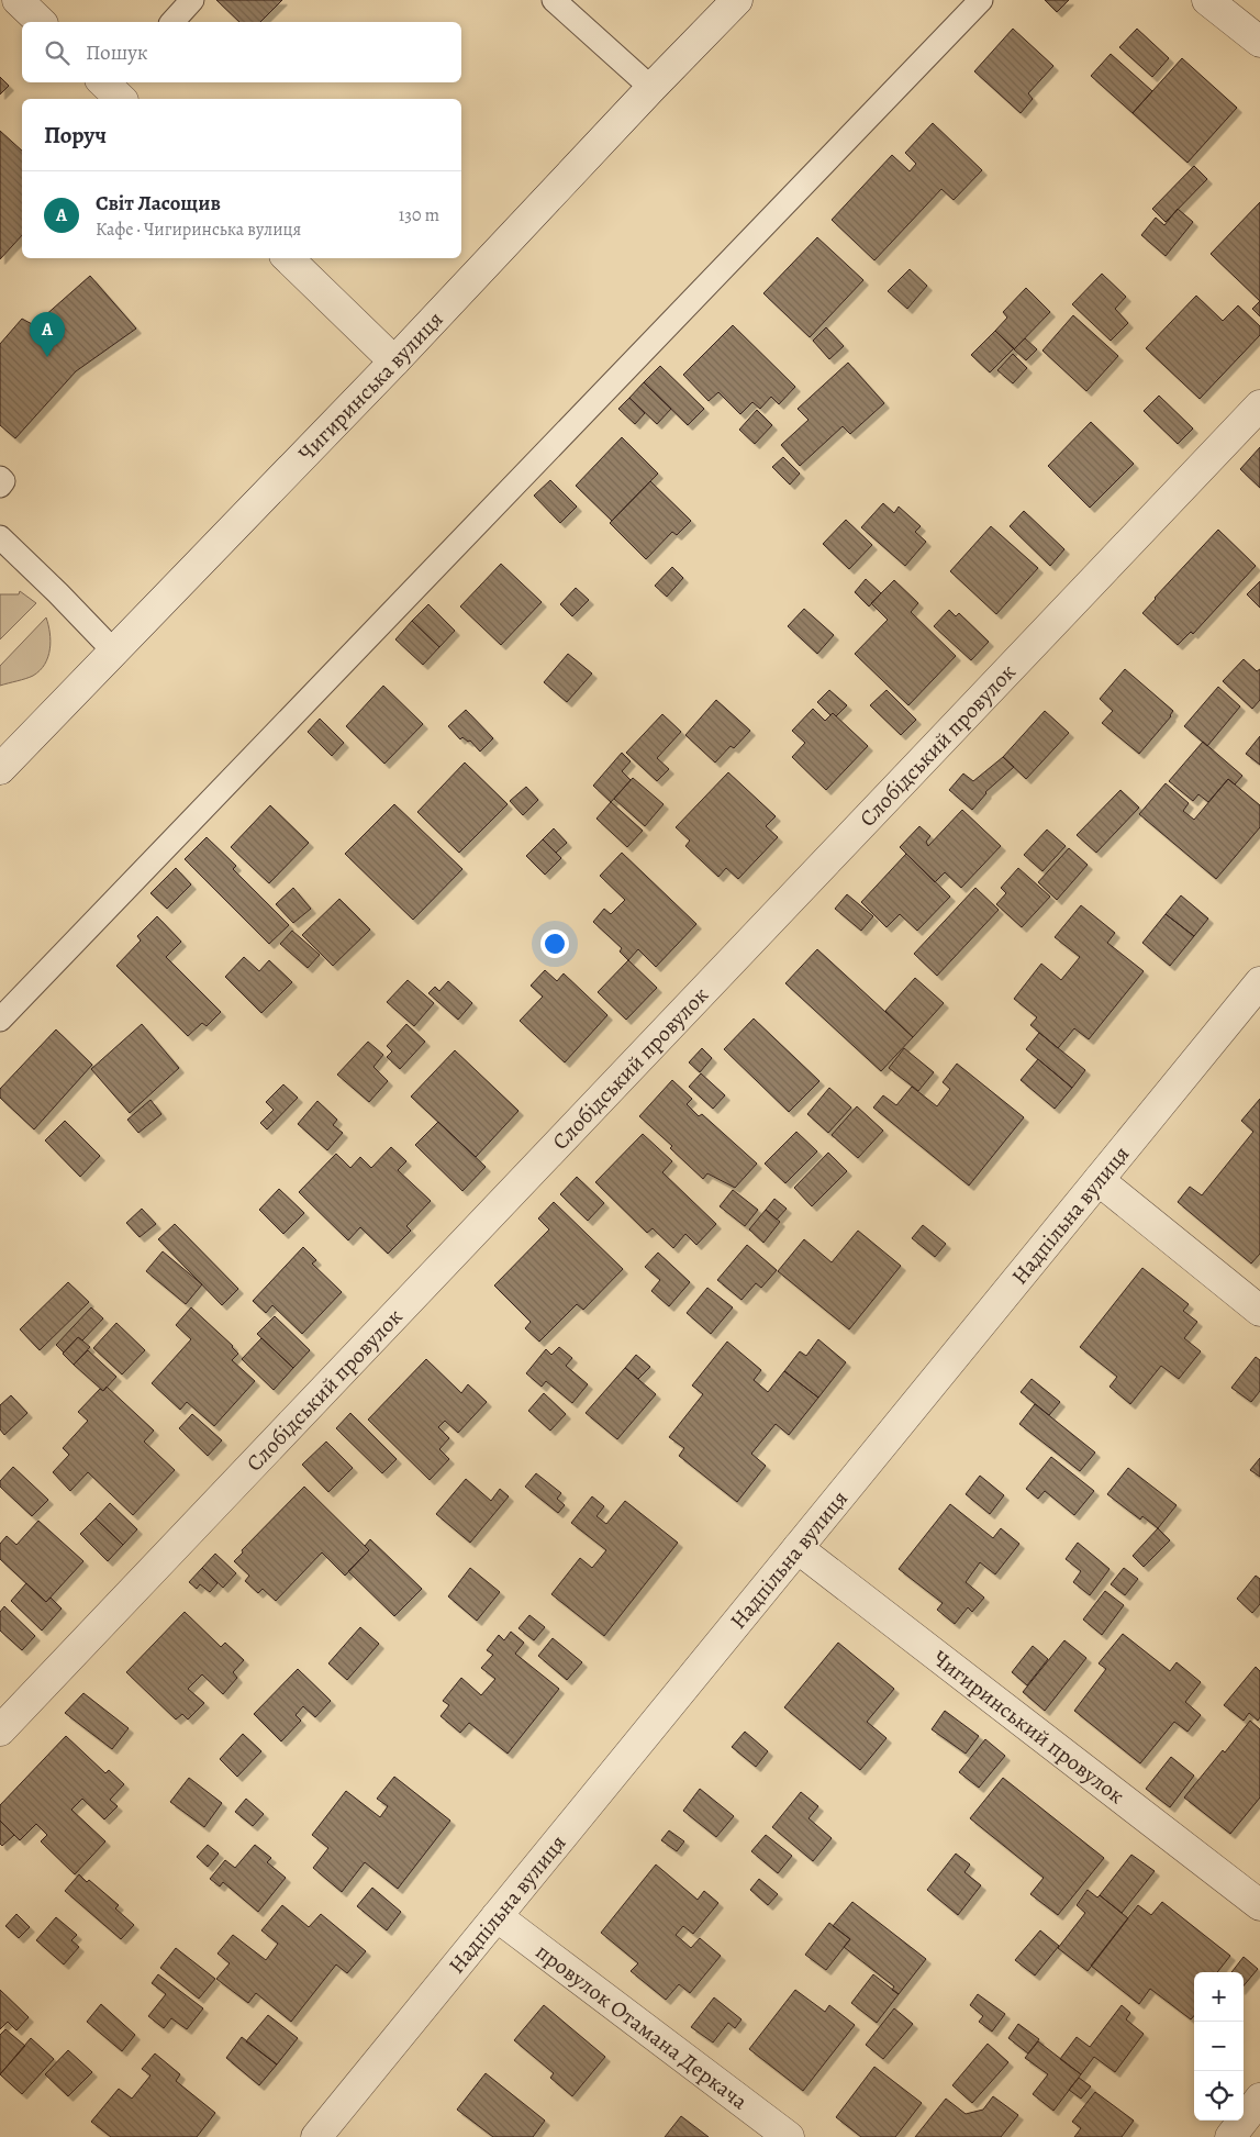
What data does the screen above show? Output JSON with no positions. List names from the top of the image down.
{
  "streets": {
    "street": [
      "Чигиринська вулиця",
      "Слобідський провулок",
      "Надпільна вулиця",
      "Чигиринський провулок",
      "провулок Отамана Деркача"
    ]
  },
  "crossings": [
    ["Надпільна вулиця", "Чигиринський провулок"],
    ["Надпільна вулиця", "провулок Отамана Деркача"]
  ],
  "page": {
    "search": "Пошук",
    "heading": "Поруч",
    "list": [
      {
        "mark": "A",
        "name": "Світ Ласощив",
        "note": "Кафе · Чигиринська вулиця",
        "value": "130 m"
      }
    ],
    "pins": "A",
    "map_buttons": ["+", "−"]
  }
}
